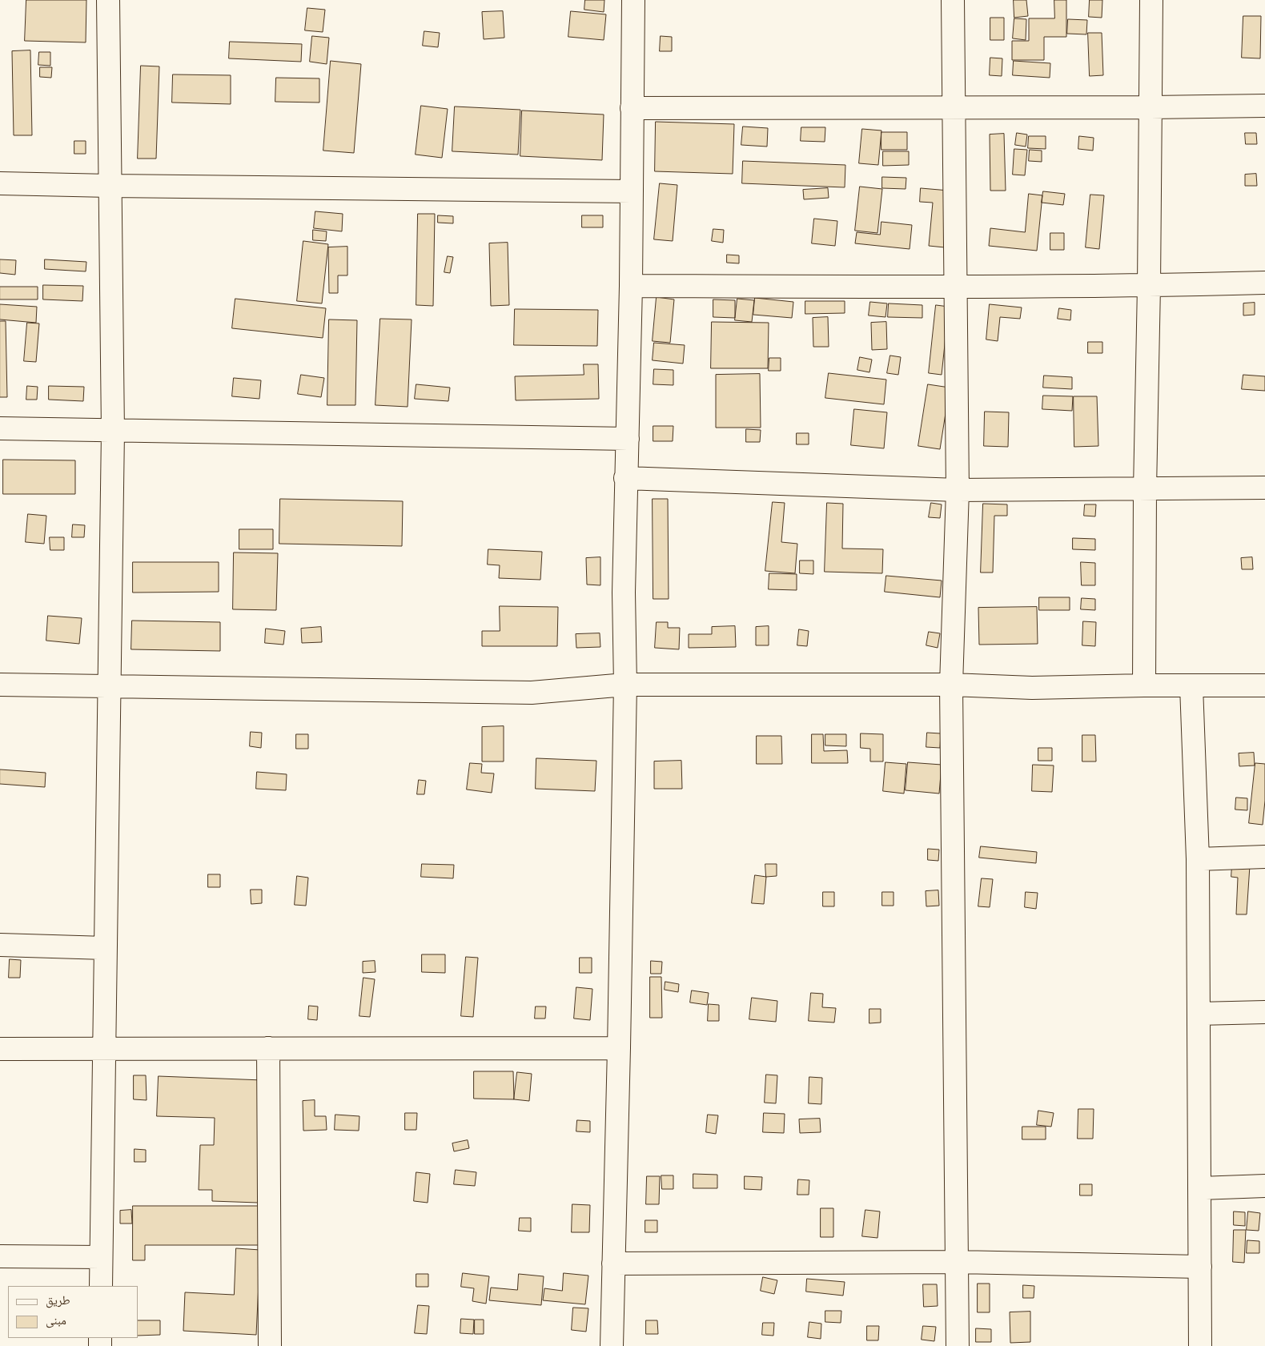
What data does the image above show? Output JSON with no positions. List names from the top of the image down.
{
  "legend": ["طريق", "مبنى"]
}
